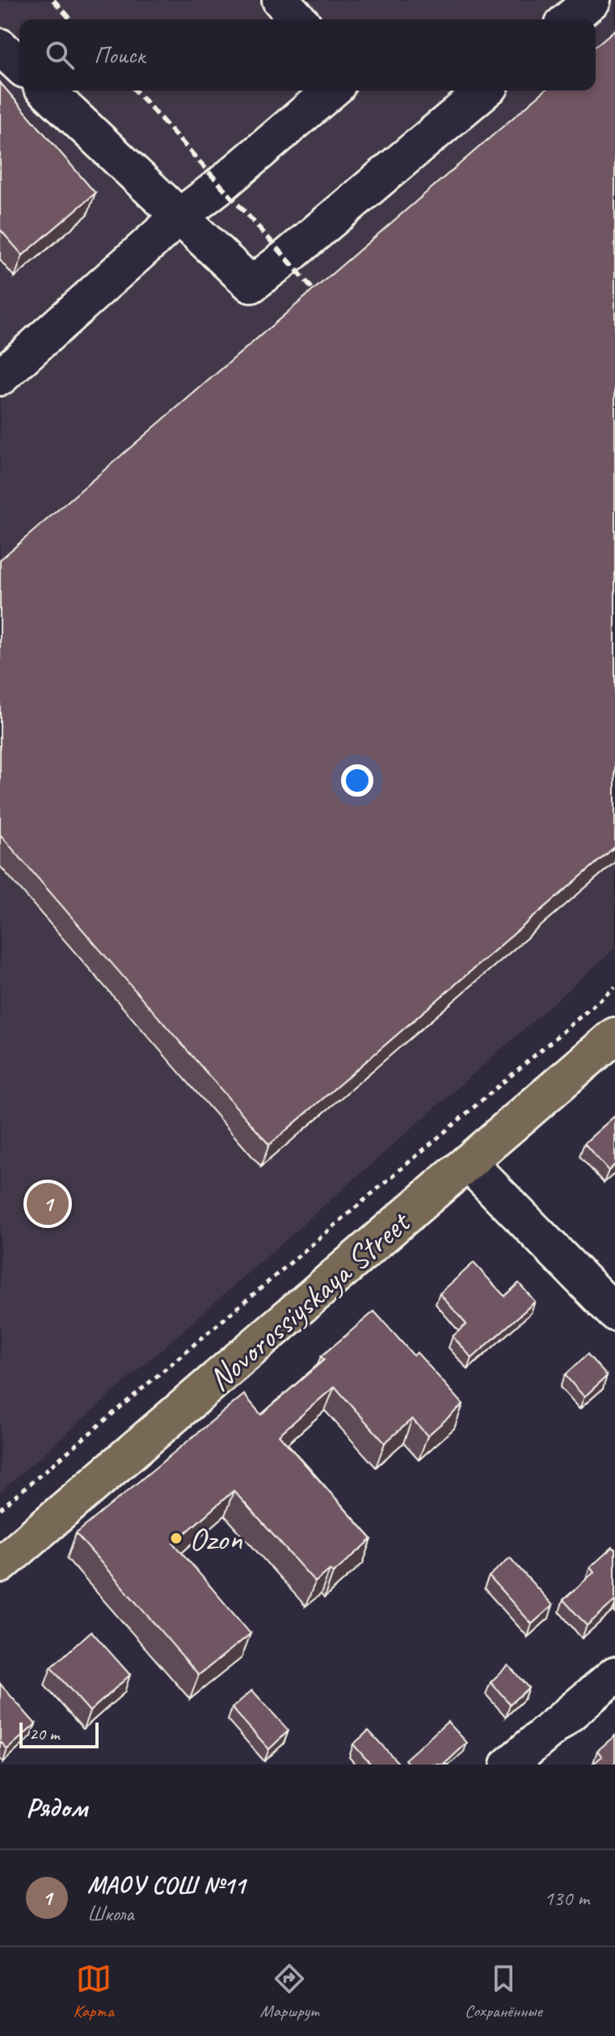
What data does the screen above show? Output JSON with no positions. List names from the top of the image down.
{
  "streets": {
    "main road": ["Novorossiyskaya Street"]
  },
  "places": ["Ozon"],
  "scale_bar": "20 m",
  "page": {
    "search": "Поиск",
    "pins": "1",
    "scale": "20 m",
    "heading": "Рядом",
    "list": [
      {
        "mark": "1",
        "name": "МАОУ СОШ №11",
        "note": "Школа",
        "value": "130 m"
      }
    ],
    "nav": ["Карта", "Маршрут", "Сохранённые"]
  }
}
